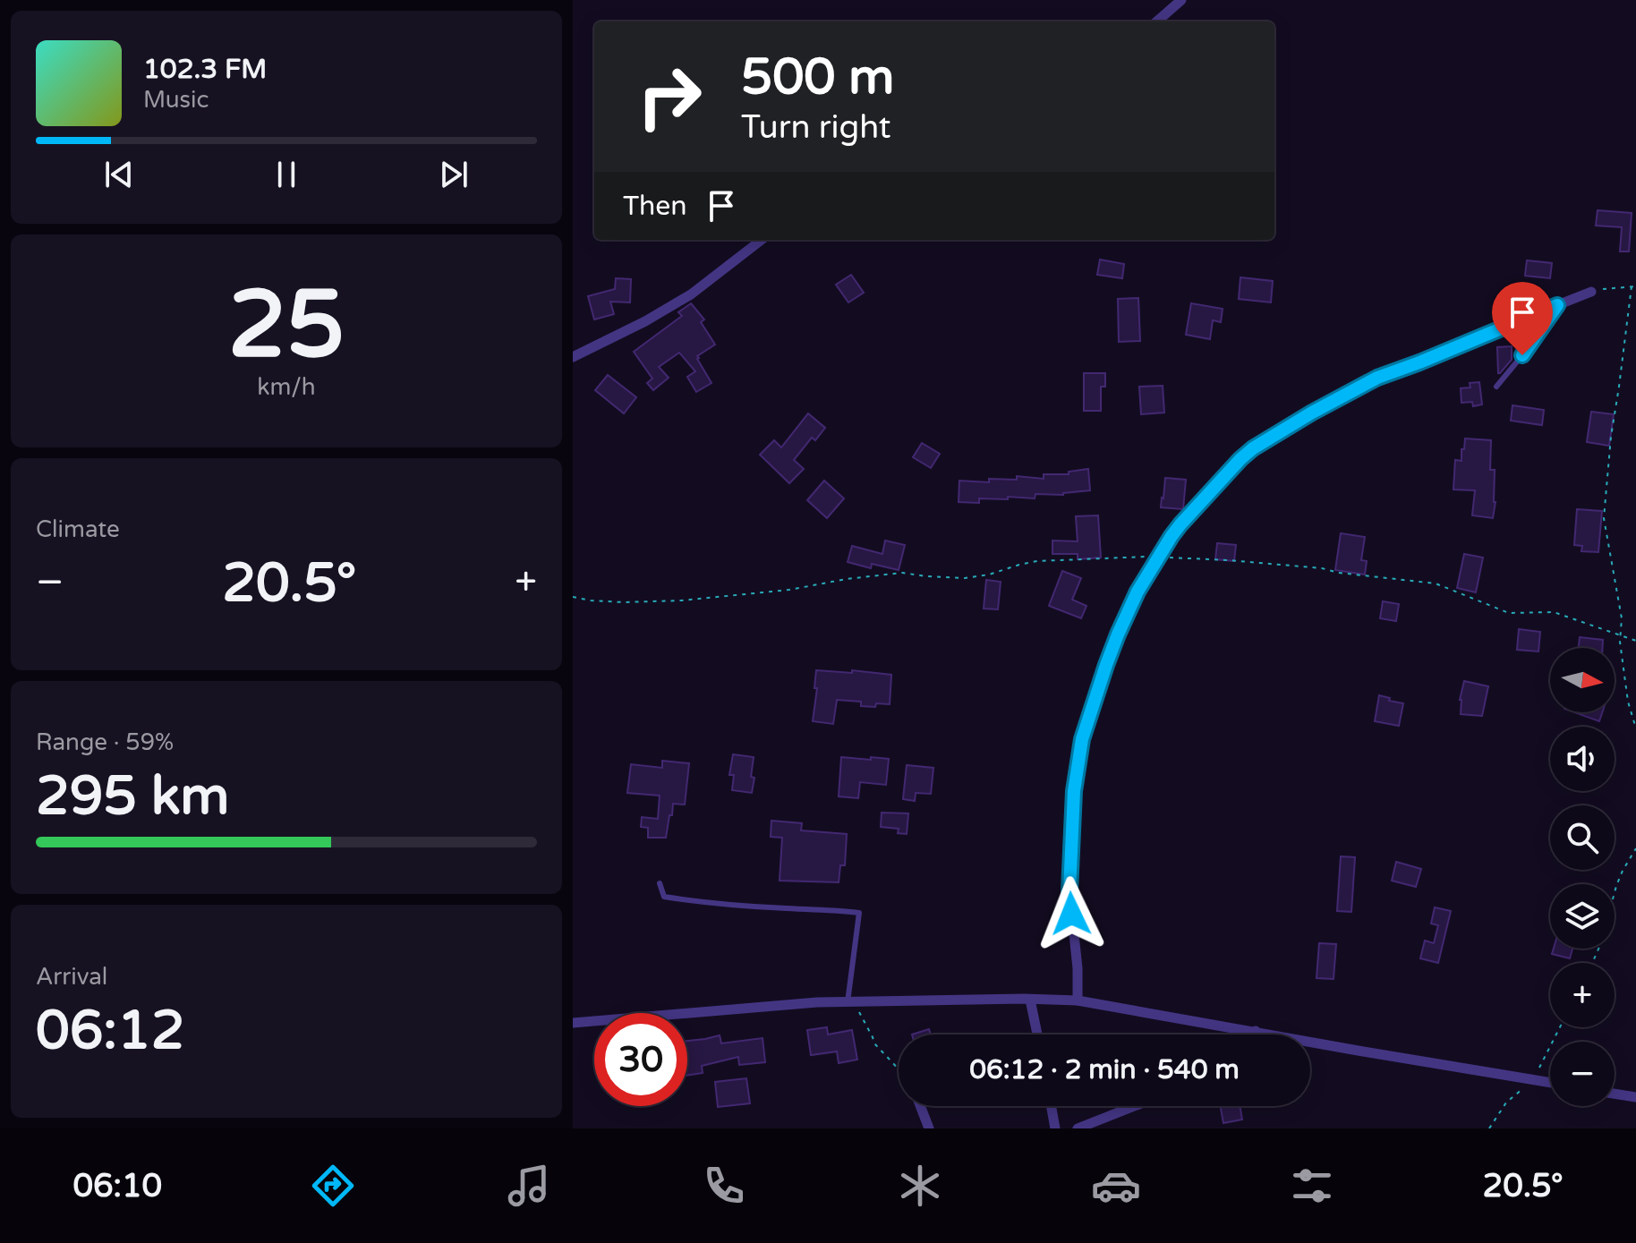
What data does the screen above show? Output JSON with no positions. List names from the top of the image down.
{
  "north": "right",
  "page": {
    "turn": ["500 m", "Turn right"],
    "song": ["102.3 FM", "Music"],
    "then": "Then",
    "tile": [
      ["25", "km/h"],
      "Climate",
      ["Range · 59%", "295 km"],
      ["Arrival", "06:12"]
    ],
    "heat": ["−", "20.5°", "+"],
    "map_buttons": ["+", "−"],
    "limit": "30",
    "trip": "06:12 · 2 min · 540 m",
    "tabs": ["06:10", "20.5°"]
  }
}
